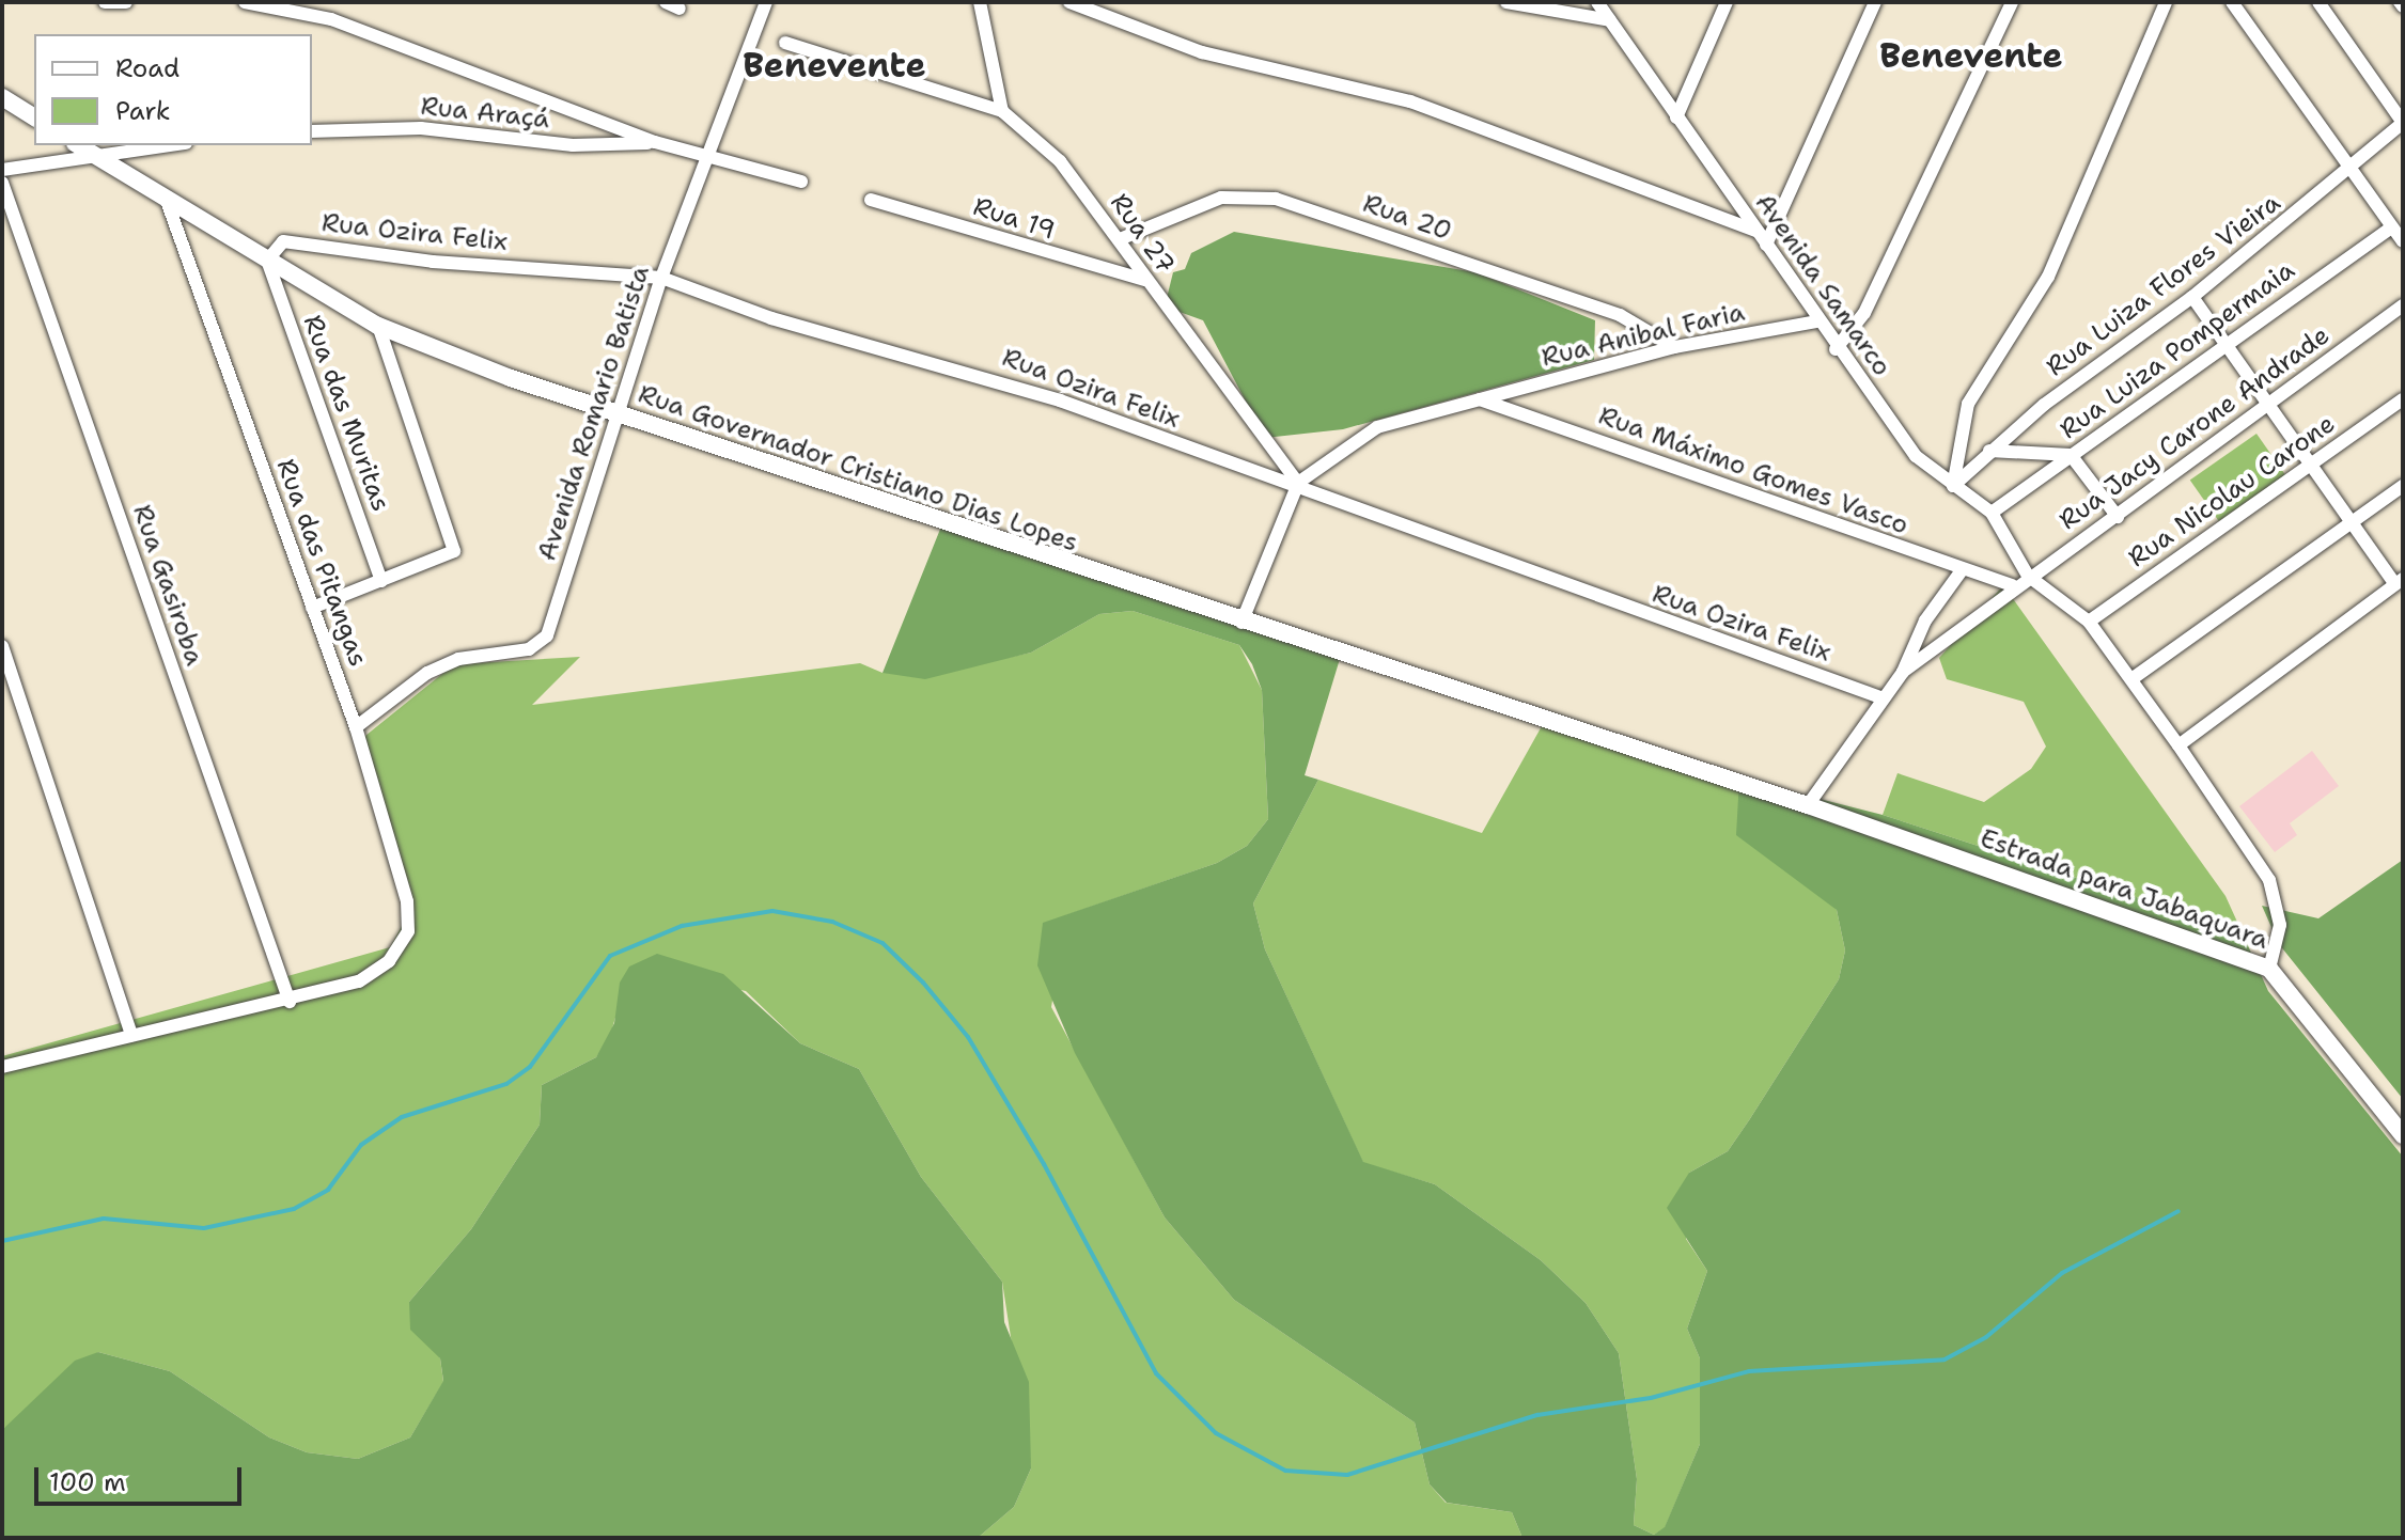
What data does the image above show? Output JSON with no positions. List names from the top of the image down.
{
  "streets": {
    "street": [
      "Rua Araçá",
      "Rua 20",
      "Rua 19",
      "Rua Ozira Felix",
      "Rua 27",
      "Avenida Samarco",
      "Rua Luiza Flores Vieira",
      "Rua Anibal Faria",
      "Rua Luiza Pompermaia",
      "Rua das Muritas",
      "Avenida Romario Batista",
      "Rua Jacy Carone Andrade",
      "Rua Governador Cristiano Dias Lopes",
      "Rua Máximo Gomes Vasco",
      "Rua Nicolau Carone",
      "Rua das Pitangas",
      "Rua Gasiroba",
      "Estrada para Jabaquara"
    ]
  },
  "crossings": [
    ["Rua 20", "Rua 27"],
    ["Rua 20", "Rua Anibal Faria"],
    ["Rua 19", "Rua 27"],
    ["Rua Ozira Felix", "Rua 27"],
    ["Rua Ozira Felix", "Rua Anibal Faria"],
    ["Rua Ozira Felix", "Rua das Muritas"],
    ["Rua Ozira Felix", "Avenida Romario Batista"],
    ["Rua Ozira Felix", "Rua Governador Cristiano Dias Lopes"],
    ["Rua 27", "Rua Anibal Faria"],
    ["Avenida Samarco", "Rua Luiza Flores Vieira"],
    ["Avenida Samarco", "Rua Anibal Faria"],
    ["Avenida Samarco", "Rua Luiza Pompermaia"],
    ["Avenida Samarco", "Rua Jacy Carone Andrade"],
    ["Rua Anibal Faria", "Rua Máximo Gomes Vasco"],
    ["Rua das Muritas", "Rua Governador Cristiano Dias Lopes"],
    ["Avenida Romario Batista", "Rua Governador Cristiano Dias Lopes"],
    ["Avenida Romario Batista", "Rua das Pitangas"],
    ["Rua Jacy Carone Andrade", "Rua Máximo Gomes Vasco"],
    ["Rua Governador Cristiano Dias Lopes", "Rua das Pitangas"],
    ["Rua Governador Cristiano Dias Lopes", "Estrada para Jabaquara"],
    ["Rua das Pitangas", "Rua Gasiroba"]
  ],
  "districts": ["Benevente", "Benevente"],
  "legend": ["Road", "Park"],
  "scale_bar": "100 m"
}
